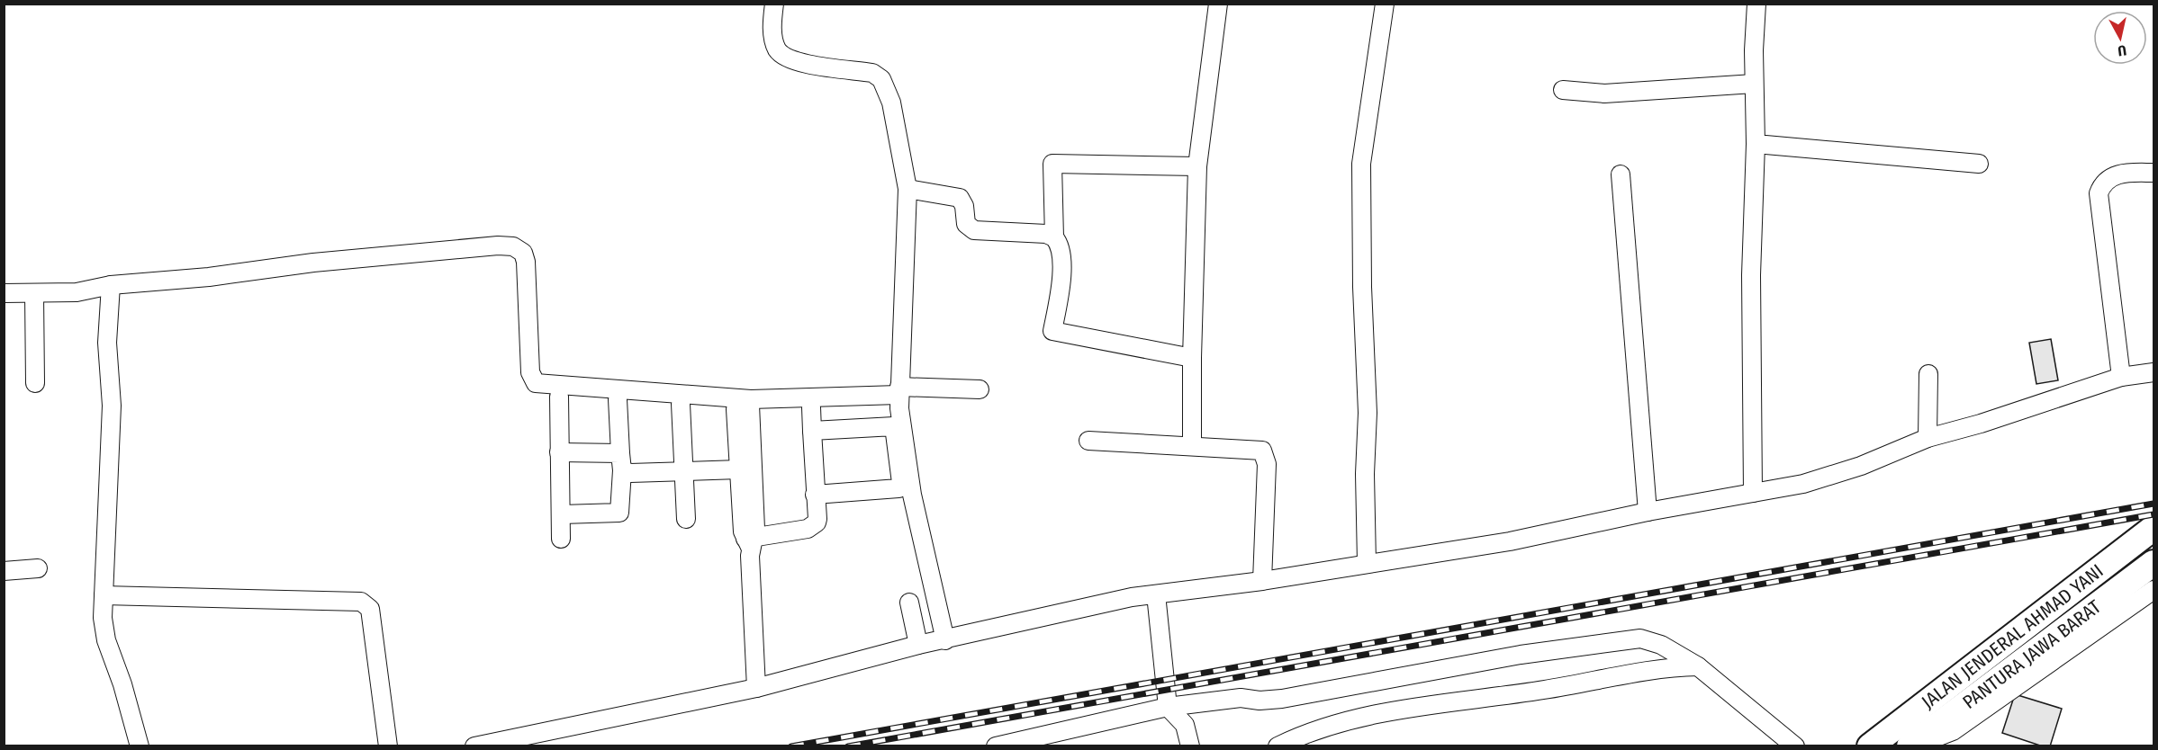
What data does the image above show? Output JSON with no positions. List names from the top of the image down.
{
  "streets": {
    "highway": ["JALAN JENDERAL AHMAD YANI", "PANTURA JAWA BARAT"]
  },
  "crossings": [
    ["JALAN JENDERAL AHMAD YANI", "PANTURA JAWA BARAT"]
  ],
  "north": "bottom"
}
